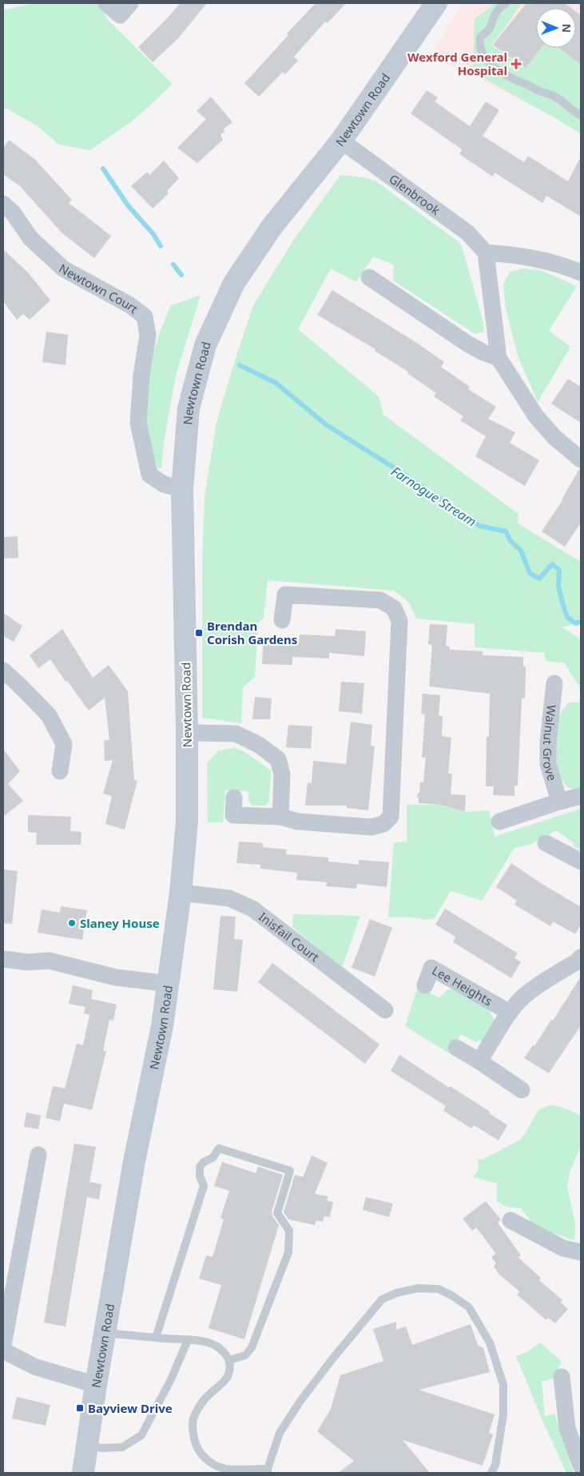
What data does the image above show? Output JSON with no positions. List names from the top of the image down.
{
  "streets": {
    "main road": ["Newtown Road"],
    "street": [
      "Glenbrook",
      "Newtown Court",
      "Walnut Grove",
      "Inisfail Court",
      "Lee Heights"
    ]
  },
  "crossings": [
    ["Newtown Road", "Glenbrook"],
    ["Newtown Road", "Newtown Court"],
    ["Newtown Road", "Inisfail Court"]
  ],
  "water": ["Farnogue Stream"],
  "places": {
    "health": ["Wexford General Hospital"],
    "transit": ["Brendan Corish Gardens", "Bayview Drive"],
    "other": ["Slaney House"]
  },
  "north": "right"
}
